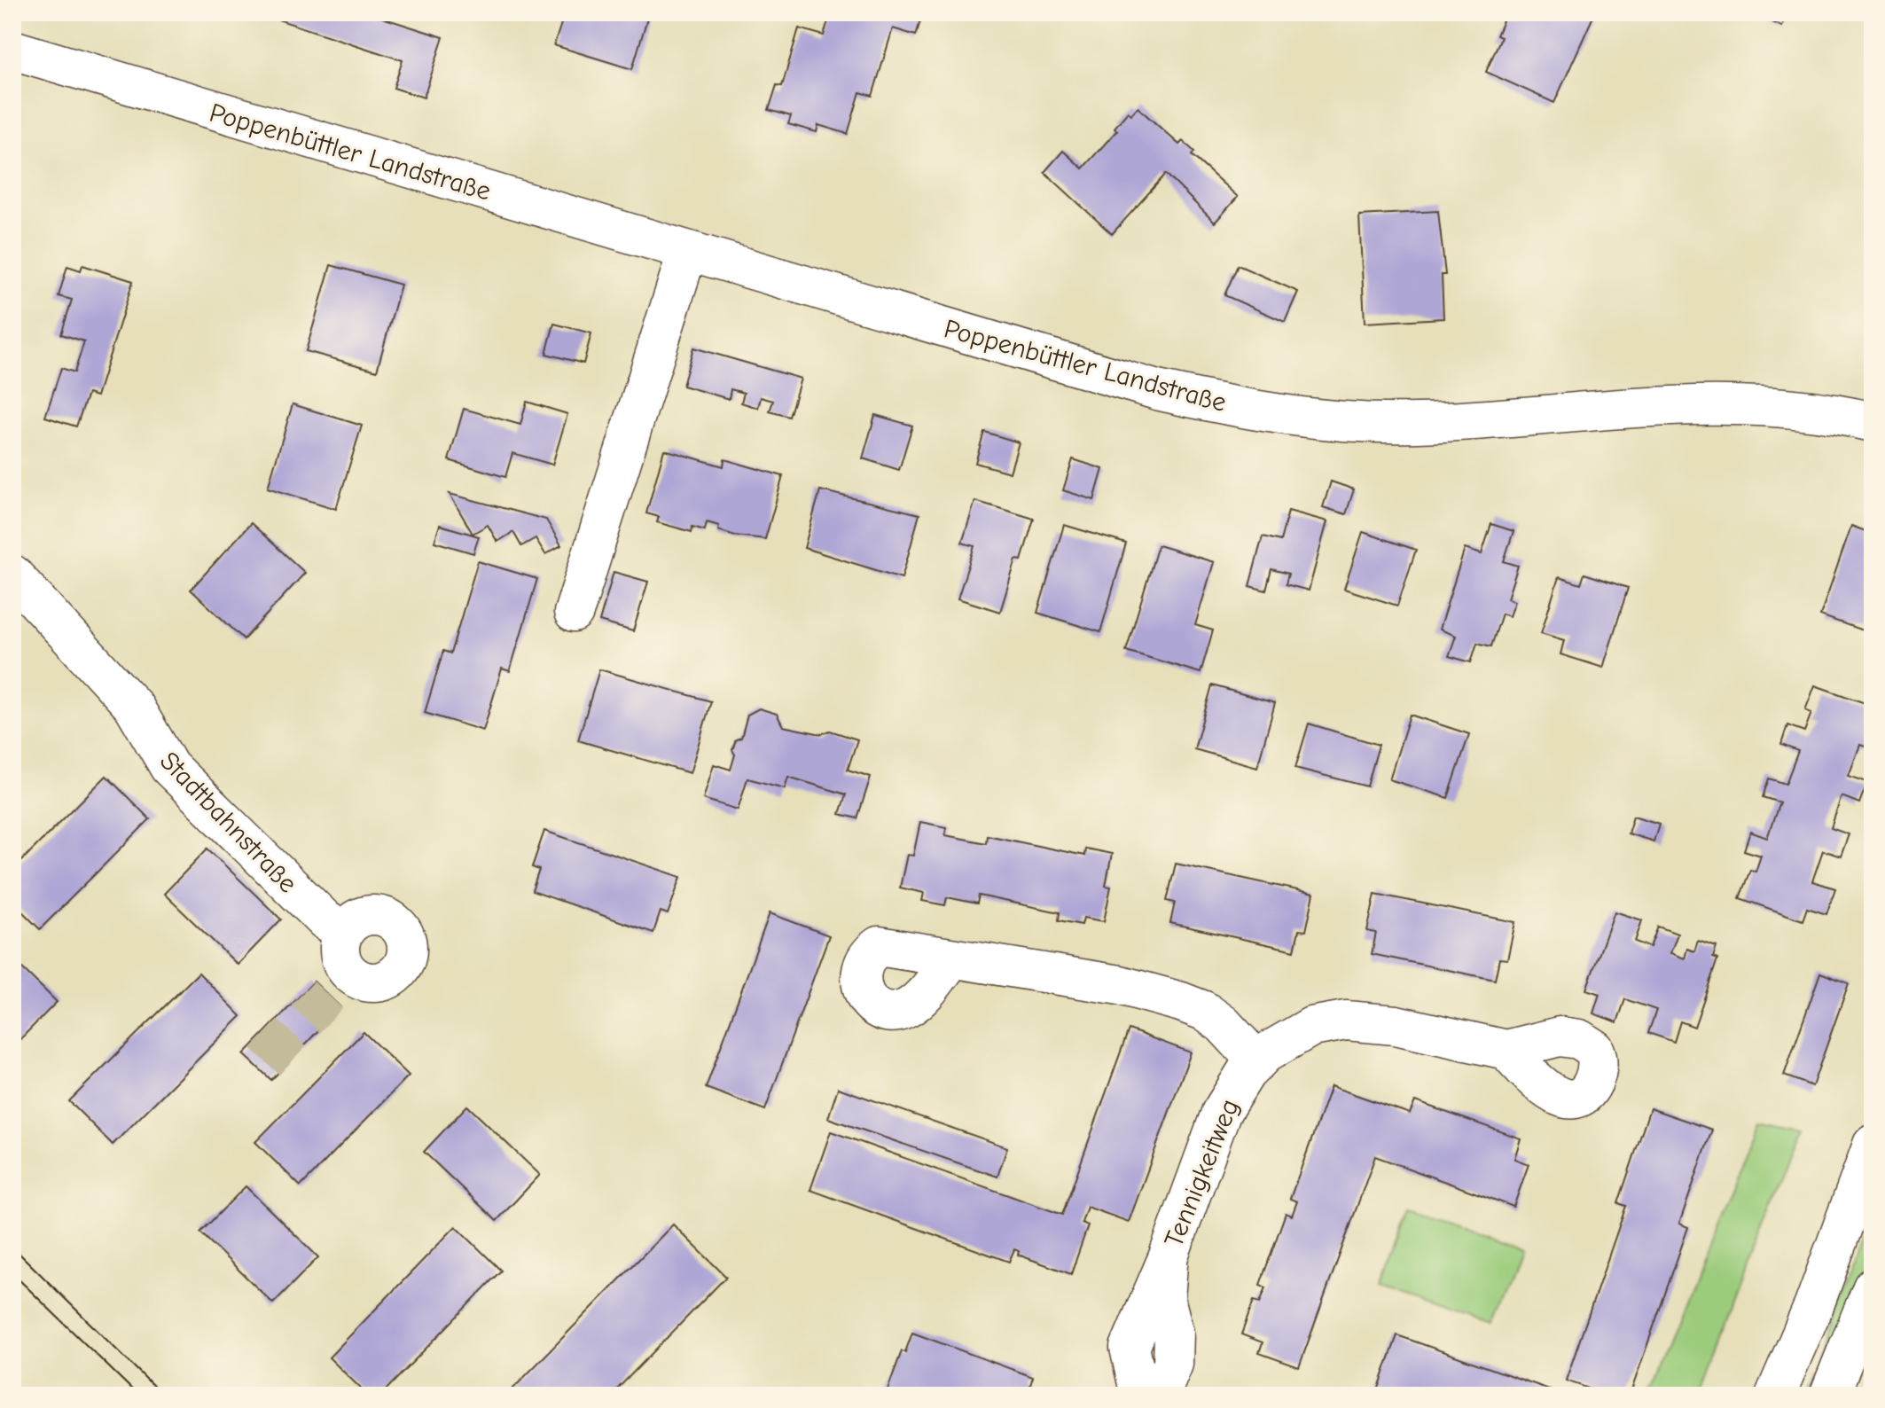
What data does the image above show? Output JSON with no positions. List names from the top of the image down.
{
  "streets": {
    "street": ["Poppenbüttler Landstraße", "Stadtbahnstraße", "Tennigkeitweg"]
  }
}
